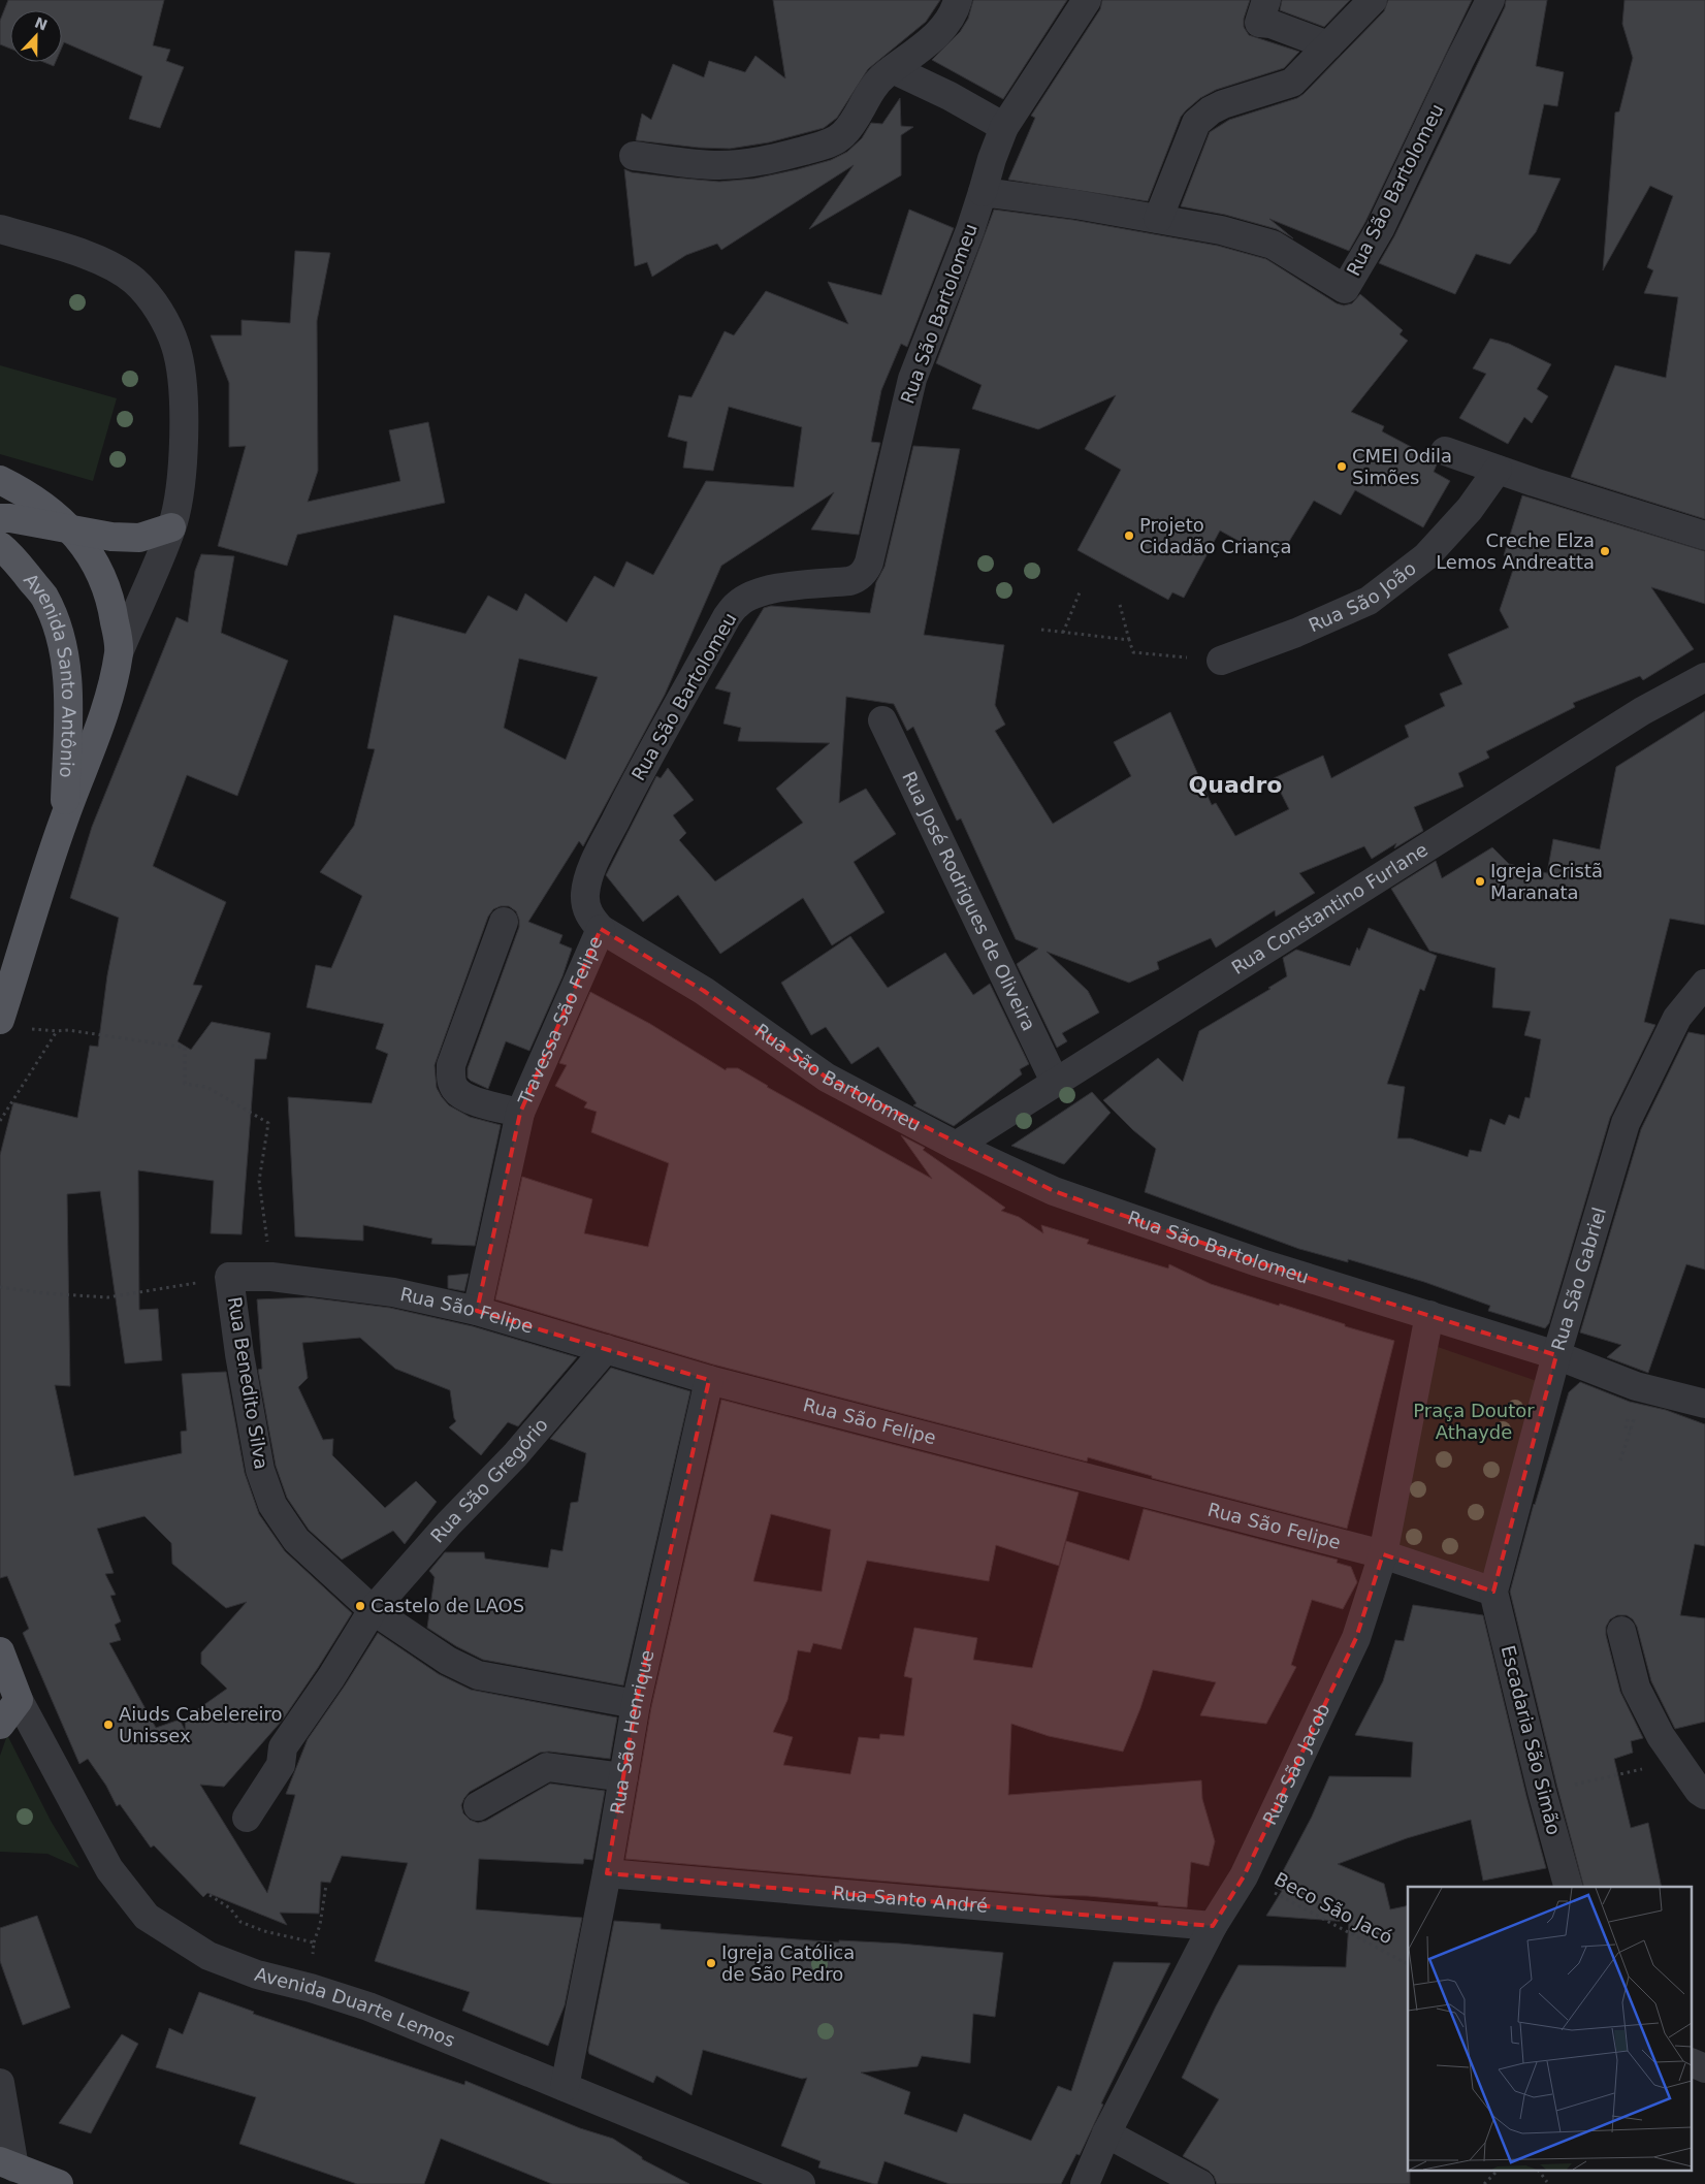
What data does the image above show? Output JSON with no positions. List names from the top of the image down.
{
  "streets": {
    "main road": ["Avenida Santo Antônio"],
    "street": [
      "Rua São Bartolomeu",
      "Rua São João",
      "Rua José Rodrigues de Oliveira",
      "Rua Constantino Furlane",
      "Travessa São Felipe",
      "Rua São Gabriel",
      "Rua São Felipe",
      "Rua Benedito Silva",
      "Rua São Gregório",
      "Rua São Henrique",
      "Escadaria São Simão",
      "Rua São Jacob",
      "Rua Santo André",
      "Avenida Duarte Lemos"
    ],
    "path": ["Beco São Jacó"]
  },
  "crossings": [
    ["Rua São Bartolomeu", "Rua Constantino Furlane"],
    ["Rua São Bartolomeu", "Travessa São Felipe"],
    ["Rua São Bartolomeu", "Rua São Gabriel"],
    ["Rua São Bartolomeu", "Rua São Jacob"],
    ["Rua José Rodrigues de Oliveira", "Rua Constantino Furlane"],
    ["Travessa São Felipe", "Rua São Felipe"],
    ["Rua São Gabriel", "Rua São Felipe"],
    ["Rua São Gabriel", "Escadaria São Simão"],
    ["Rua São Felipe", "Rua Benedito Silva"],
    ["Rua São Felipe", "Rua São Gregório"],
    ["Rua São Felipe", "Rua São Henrique"],
    ["Rua São Felipe", "Escadaria São Simão"],
    ["Rua São Felipe", "Rua São Jacob"],
    ["Rua Benedito Silva", "Rua São Gregório"],
    ["Rua Benedito Silva", "Rua São Henrique"],
    ["Rua São Henrique", "Rua Santo André"],
    ["Rua São Henrique", "Avenida Duarte Lemos"],
    ["Rua São Jacob", "Rua Santo André"],
    ["Rua São Jacob", "Beco São Jacó"]
  ],
  "districts": ["Quadro"],
  "parks": ["Praça Doutor Athayde"],
  "places": [
    "CMEI Odila Simões",
    "Projeto Cidadão Criança",
    "Creche Elza Lemos Andreatta",
    "Igreja Cristã Maranata",
    "Castelo de LAOS",
    "Aiuds Cabelereiro Unissex",
    "Igreja Católica de São Pedro"
  ],
  "north": "top"
}
